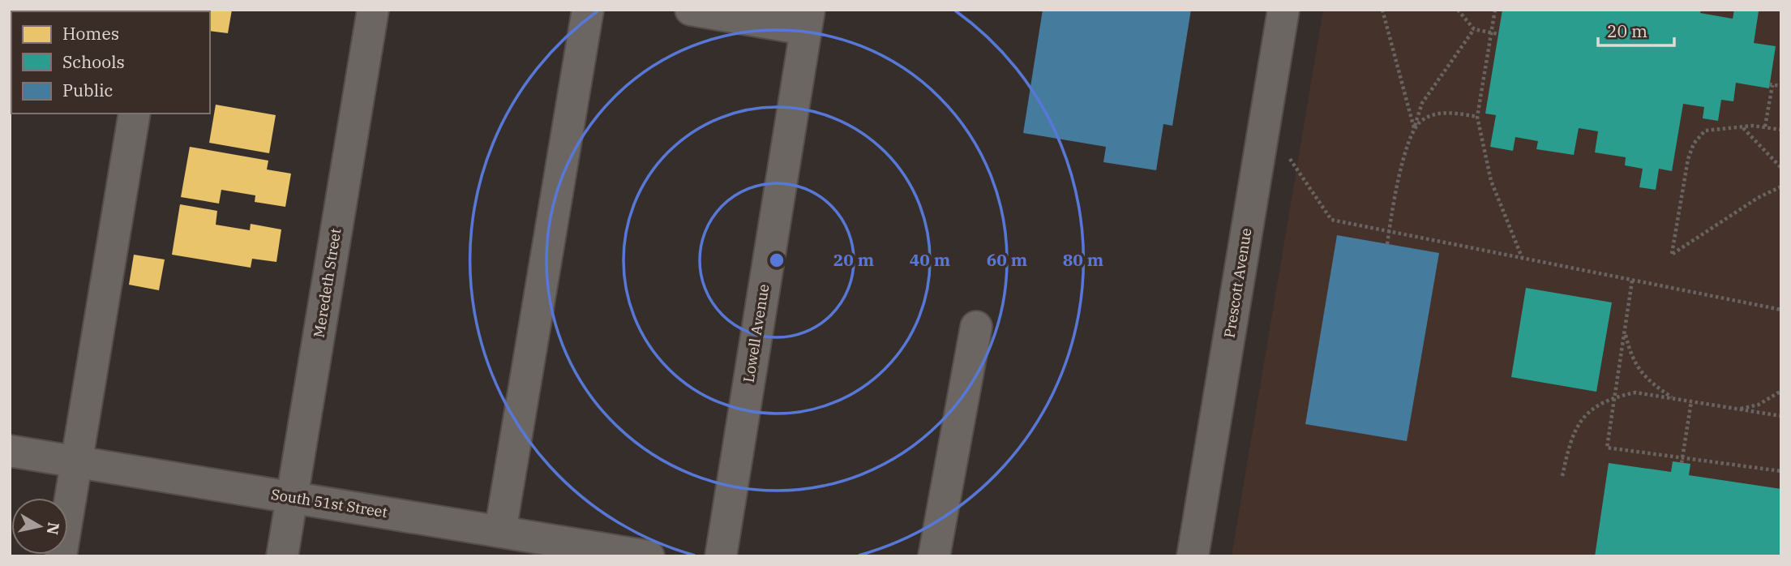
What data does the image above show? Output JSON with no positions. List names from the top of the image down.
{
  "streets": {
    "street": [
      "Meredeth Street",
      "Prescott Avenue",
      "Lowell Avenue",
      "South 51st Street"
    ]
  },
  "crossings": [
    ["Meredeth Street", "South 51st Street"]
  ],
  "legend": ["Homes", "Schools", "Public"],
  "scale_bar": "20 m",
  "north": "right",
  "rings": [
    "20 m",
    "40 m",
    "60 m",
    "80 m"
  ]
}
